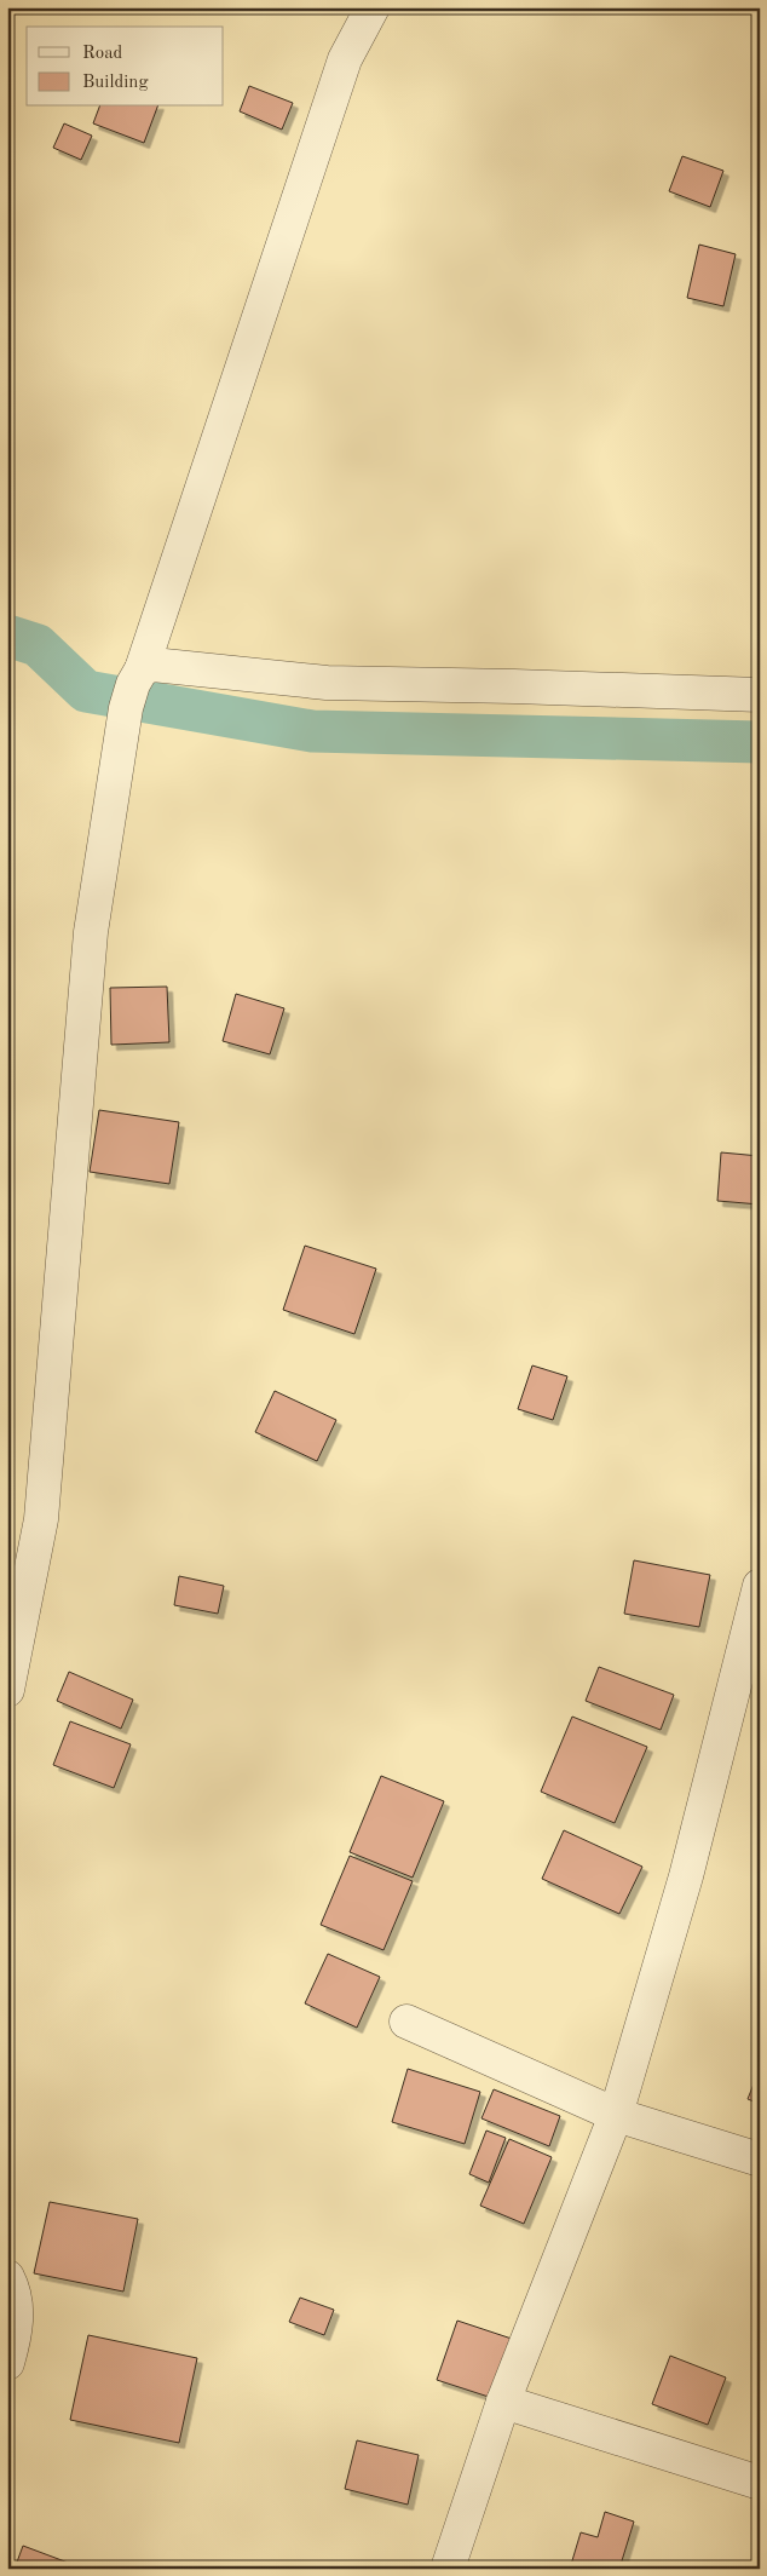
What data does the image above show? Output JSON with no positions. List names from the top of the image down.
{
  "legend": ["Road", "Building"]
}
